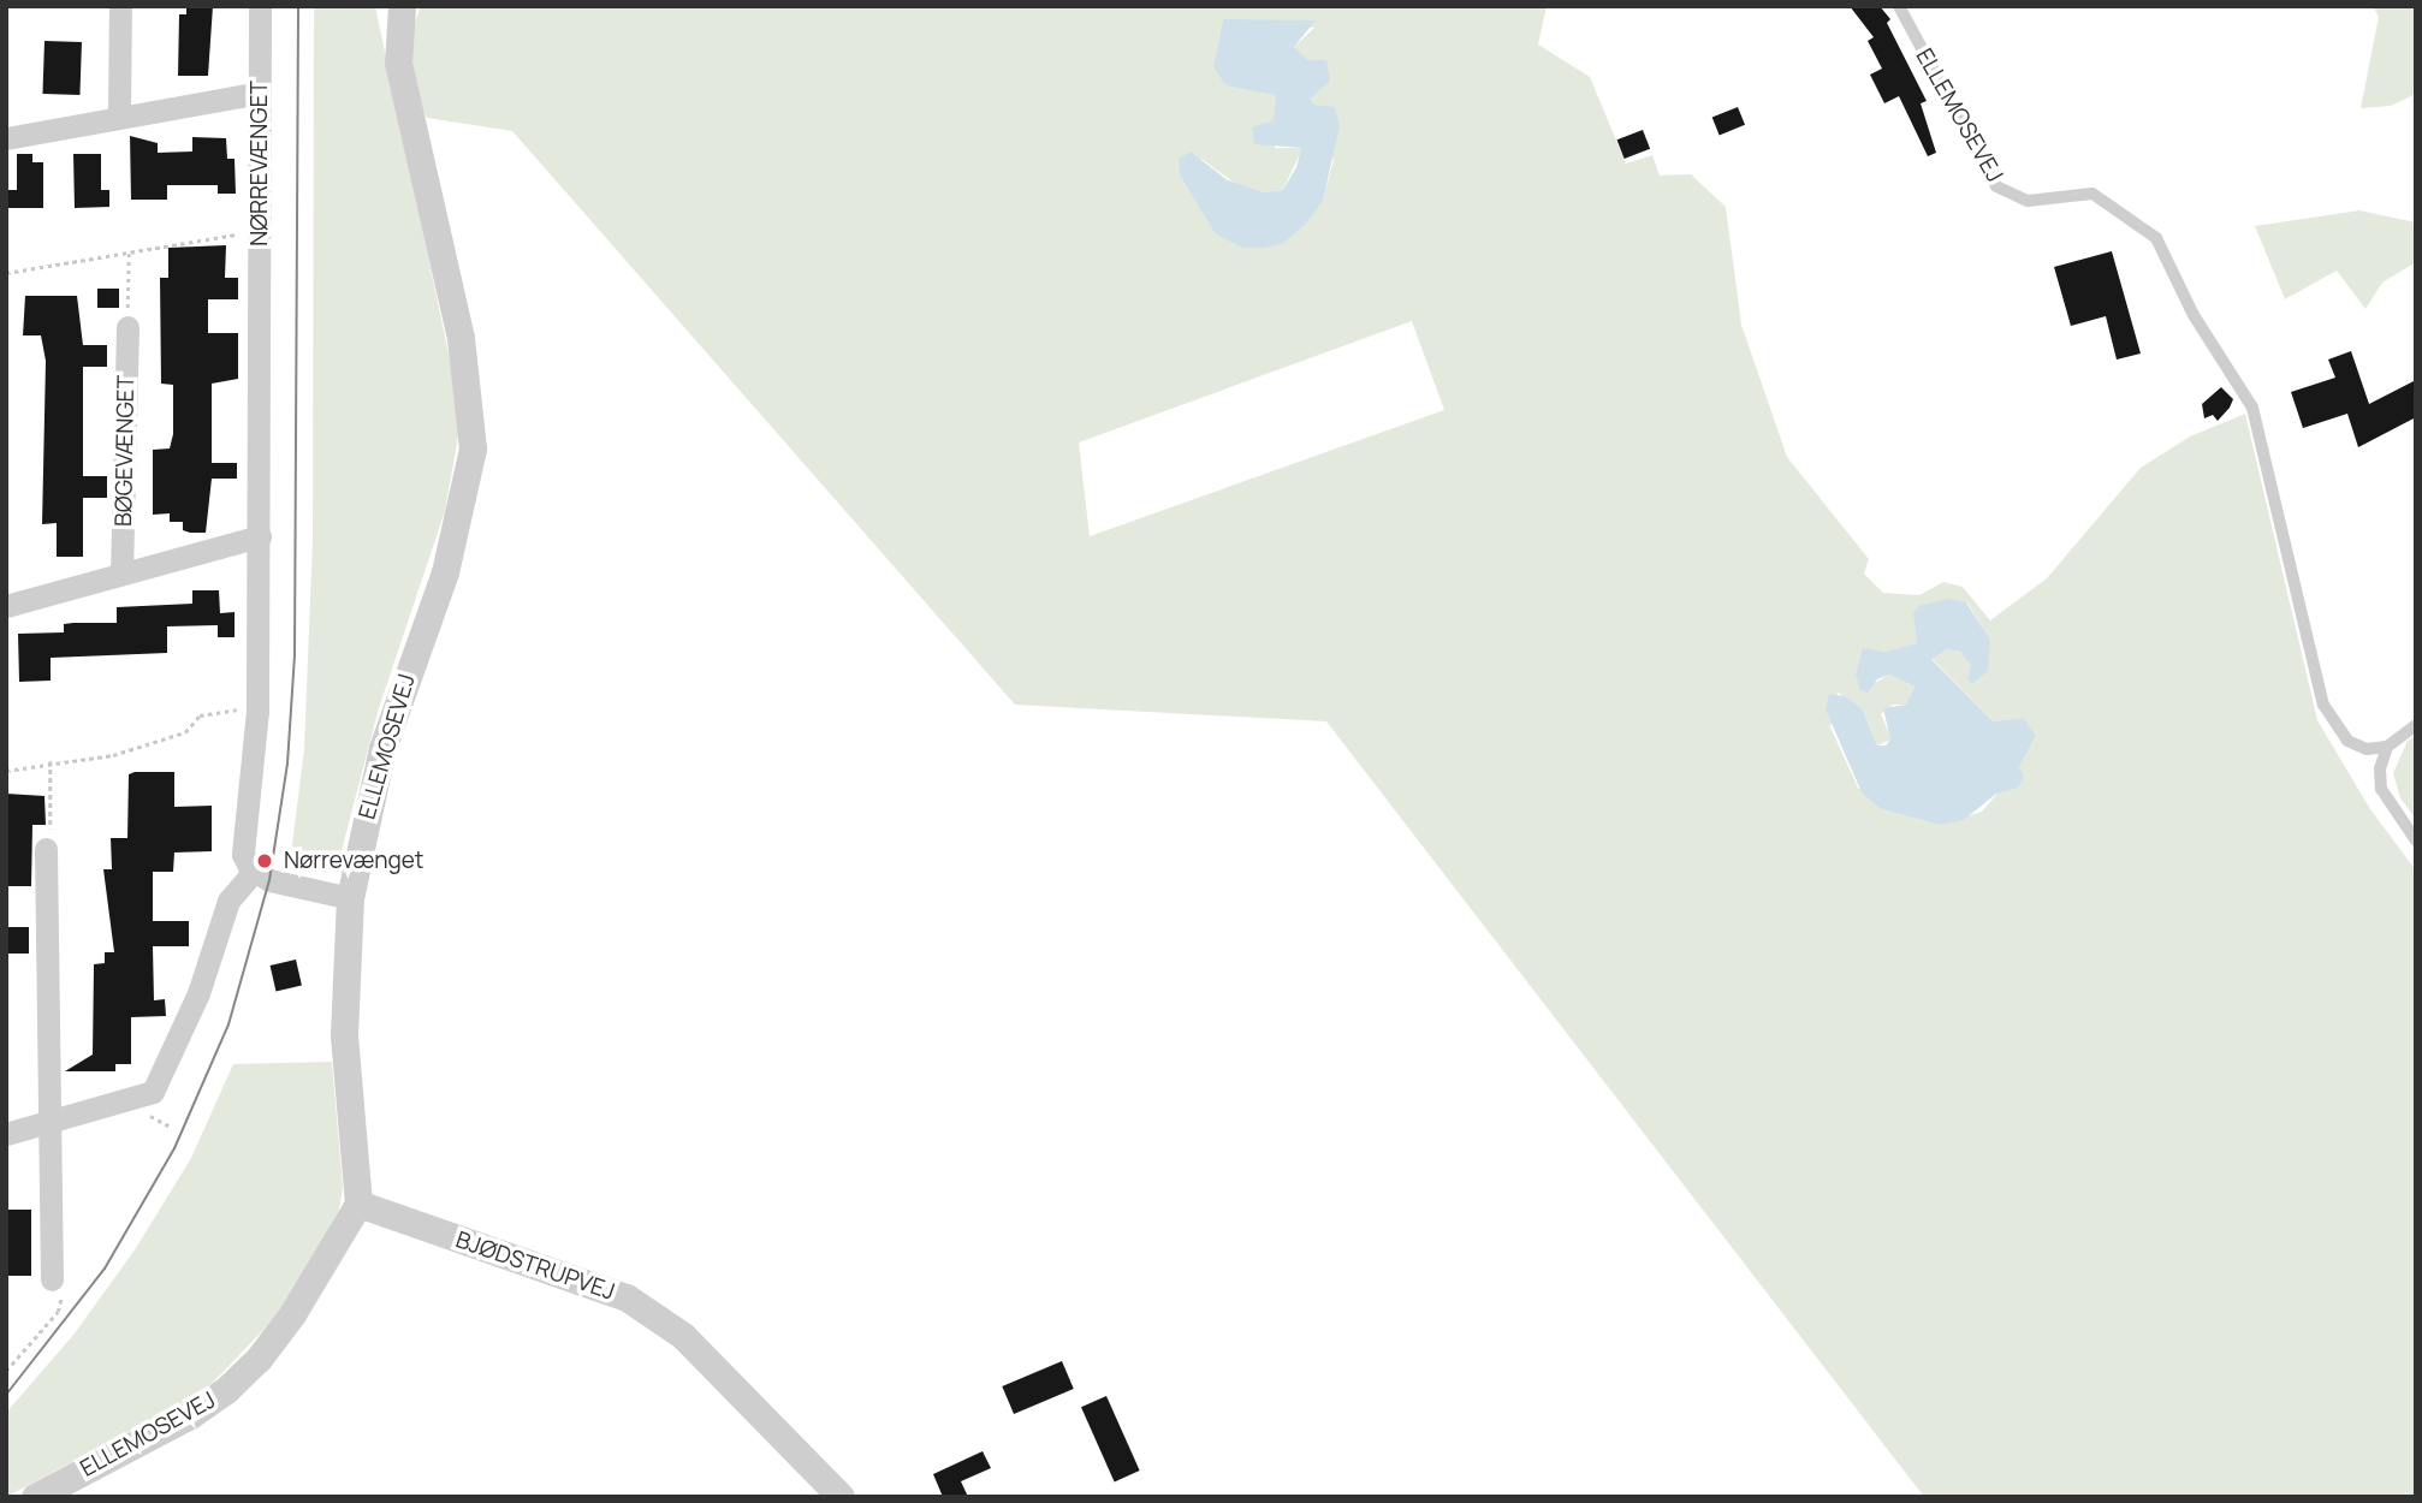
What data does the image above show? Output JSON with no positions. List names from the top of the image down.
{
  "streets": {
    "street": [
      "ELLEMOSEVEJ",
      "NØRREVÆNGET",
      "BØGEVÆNGET",
      "BJØDSTRUPVEJ"
    ]
  },
  "crossings": [
    ["ELLEMOSEVEJ", "BJØDSTRUPVEJ"]
  ],
  "places": ["Nørrevænget"]
}
